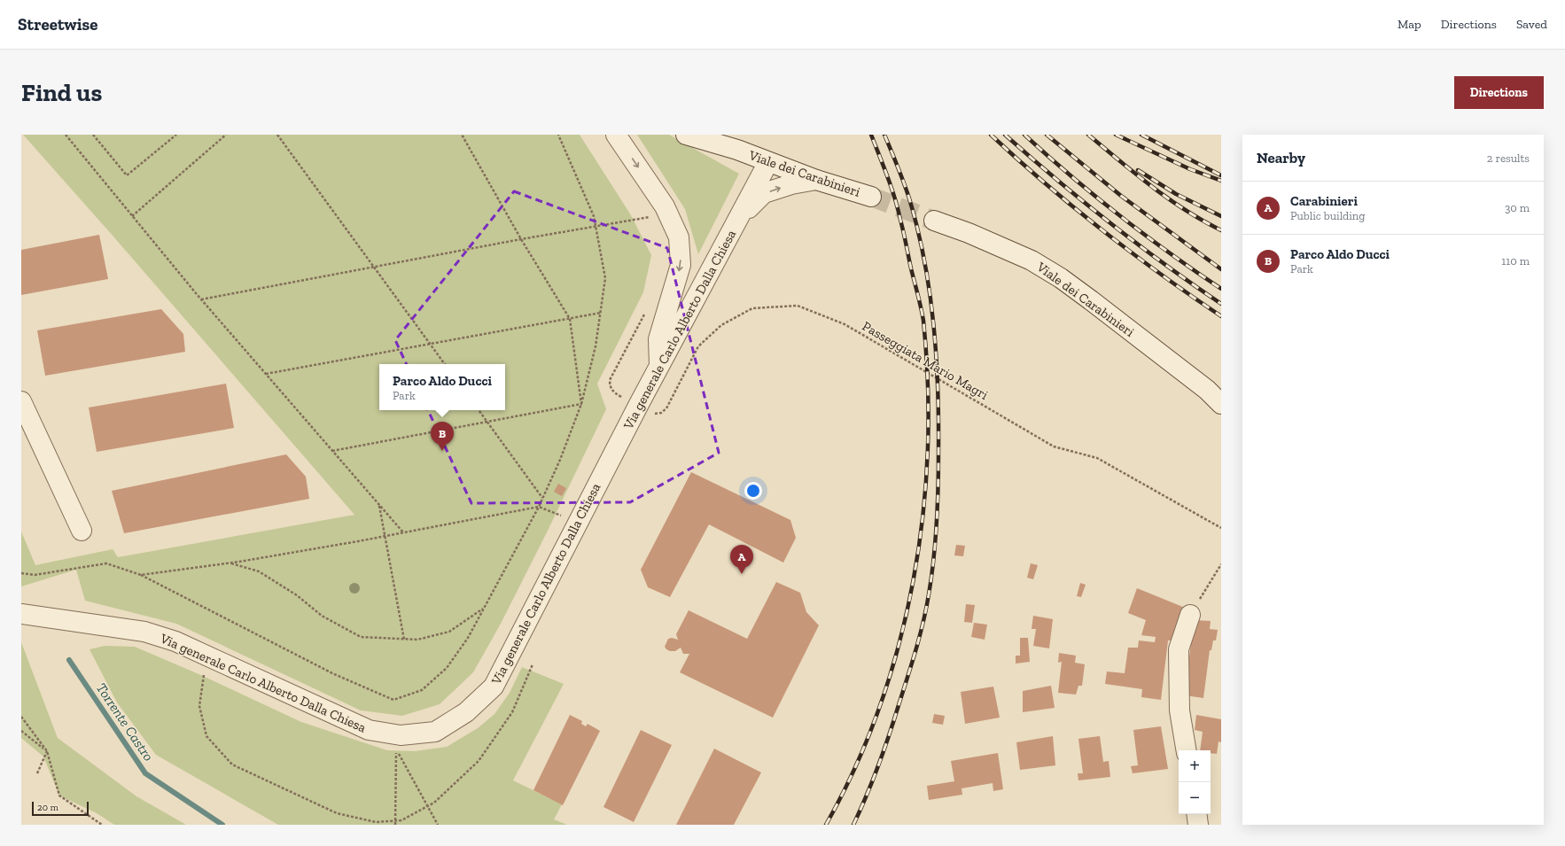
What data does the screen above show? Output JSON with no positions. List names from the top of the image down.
{
  "streets": {
    "street": ["Viale dei Carabinieri", "Via generale Carlo Alberto Dalla Chiesa"],
    "path": ["Passeggiata Mario Magri"]
  },
  "crossings": [
    ["Viale dei Carabinieri", "Via generale Carlo Alberto Dalla Chiesa"]
  ],
  "water": ["Torrente Castro"],
  "scale_bar": "20 m",
  "page": {
    "header": "Streetwise",
    "nav": ["Map", "Directions", "Saved"],
    "buttons": "Directions",
    "title": "Find us",
    "heading": ["Nearby", "2 results"],
    "list": [
      {
        "mark": "A",
        "name": "Carabinieri",
        "note": "Public building",
        "value": "30 m"
      },
      {
        "mark": "B",
        "name": "Parco Aldo Ducci",
        "note": "Park",
        "value": "110 m"
      }
    ],
    "popup": ["Parco Aldo Ducci", "Park"],
    "pins": ["B", "A"],
    "map_buttons": ["+", "−"],
    "scale": "20 m"
  }
}
